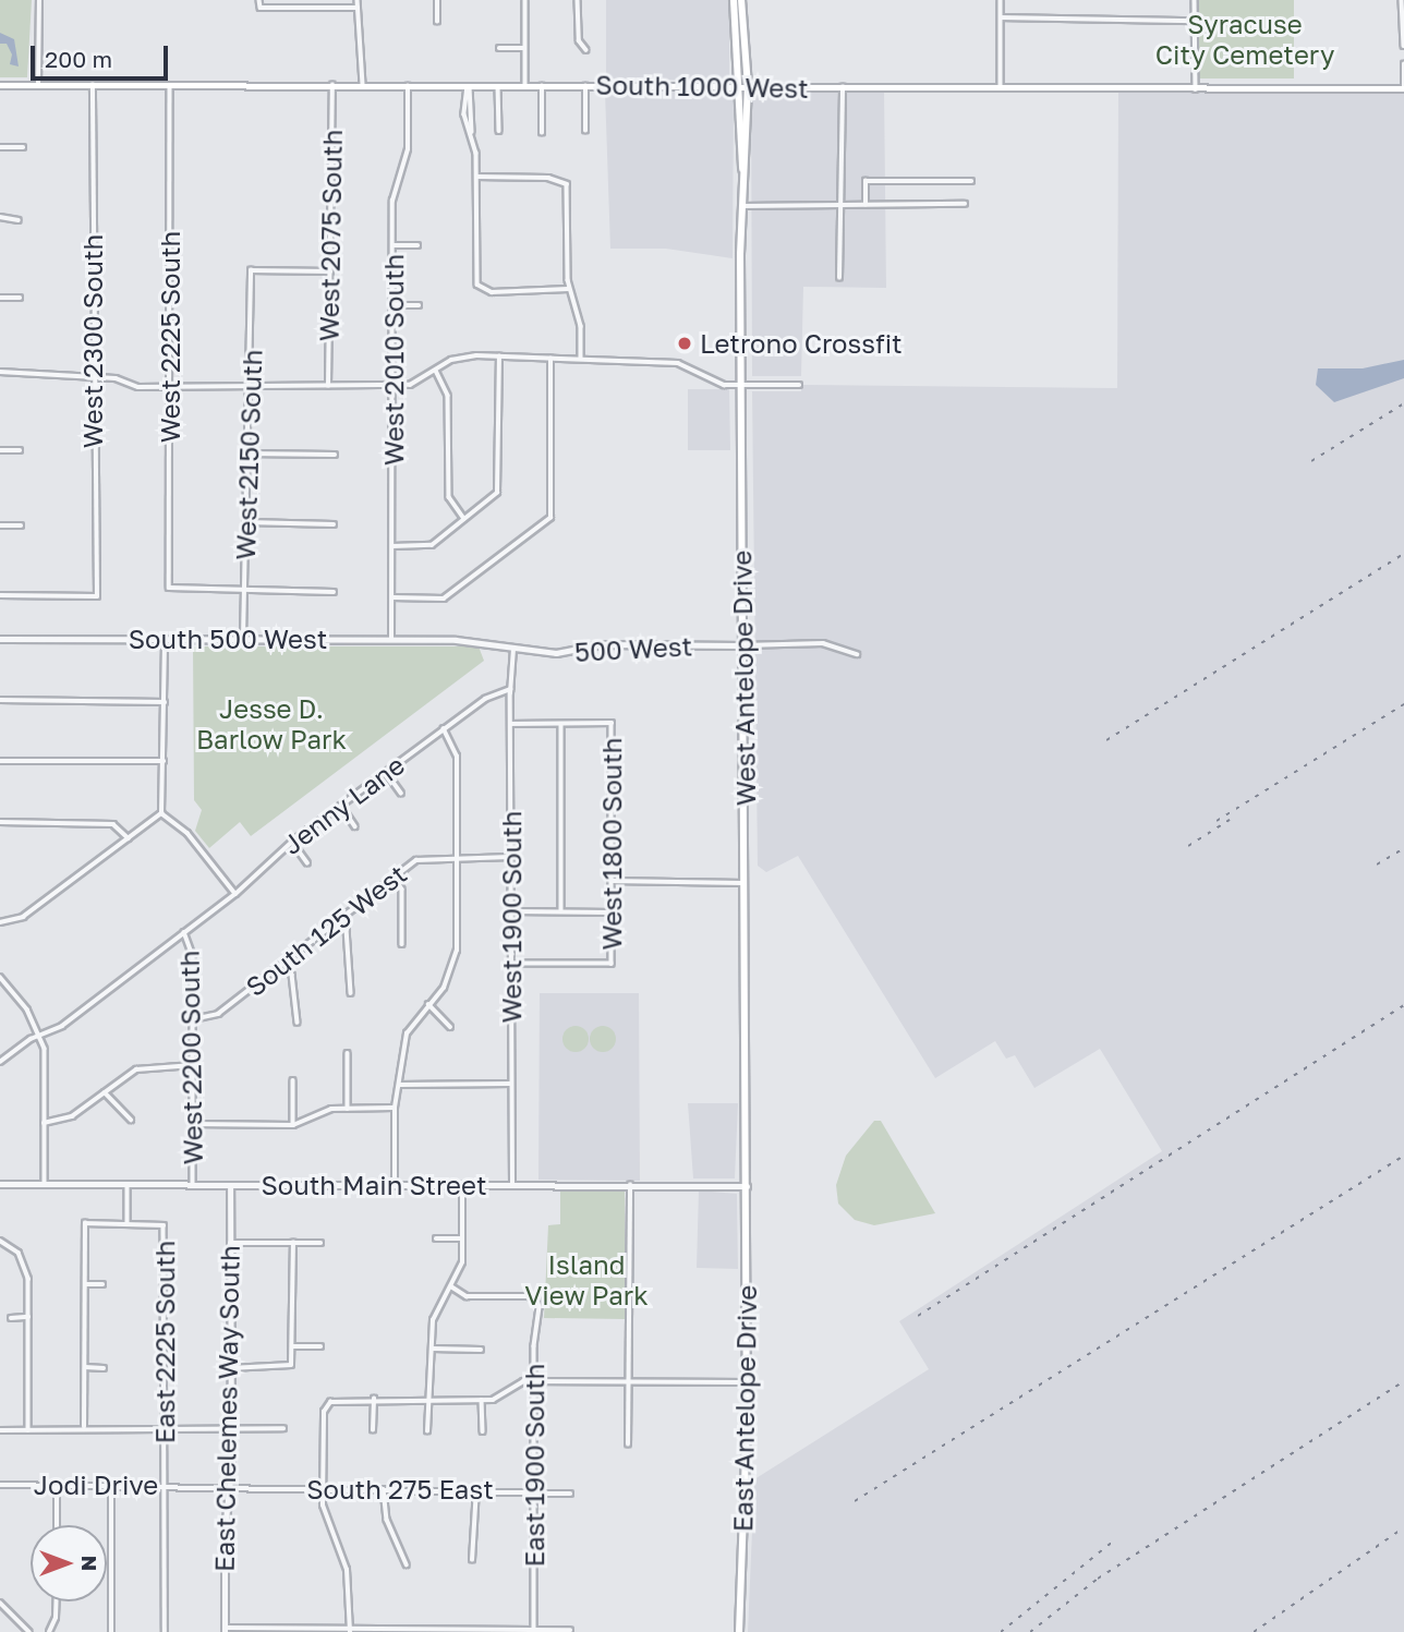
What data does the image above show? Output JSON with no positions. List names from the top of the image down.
{
  "streets": {
    "main road": ["South 1000 West", "West Antelope Drive", "East Antelope Drive"],
    "street": [
      "West 2075 South",
      "West 2225 South",
      "West 2300 South",
      "West 2010 South",
      "West 2150 South",
      "South 500 West",
      "500 West",
      "Jenny Lane",
      "West 1800 South",
      "West 1900 South",
      "South 125 West",
      "West 2200 South",
      "South Main Street",
      "East 2225 South",
      "East Chelemes Way South",
      "East 1900 South",
      "Jodi Drive",
      "South 275 East"
    ]
  },
  "crossings": [
    ["South 1000 West", "West 2075 South"],
    ["South 1000 West", "West 2225 South"],
    ["South 1000 West", "West 2300 South"],
    ["South 1000 West", "West 2010 South"],
    ["South 1000 West", "West Antelope Drive"],
    ["West 2075 South", "West 2150 South"],
    ["West 2225 South", "West 2150 South"],
    ["West 2010 South", "South 500 West"],
    ["West 2150 South", "South 500 West"],
    ["South 500 West", "500 West"],
    ["500 West", "West Antelope Drive"],
    ["500 West", "West 1900 South"],
    ["West Antelope Drive", "South Main Street"],
    ["West Antelope Drive", "East Antelope Drive"],
    ["Jenny Lane", "West 1900 South"],
    ["Jenny Lane", "West 2200 South"],
    ["West 1800 South", "West 1900 South"],
    ["West 1900 South", "South 125 West"],
    ["West 1900 South", "South Main Street"],
    ["South 125 West", "West 2200 South"],
    ["West 2200 South", "South Main Street"],
    ["South Main Street", "East Chelemes Way South"],
    ["South Main Street", "East Antelope Drive"],
    ["East 2225 South", "Jodi Drive"],
    ["East Chelemes Way South", "Jodi Drive"],
    ["East Chelemes Way South", "South 275 East"],
    ["East 1900 South", "South 275 East"],
    ["Jodi Drive", "South 275 East"]
  ],
  "parks": ["Syracuse City Cemetery", "Jesse D. Barlow Park", "Island View Park"],
  "places": ["Letrono Crossfit"],
  "scale_bar": "200 m",
  "north": "right"
}
